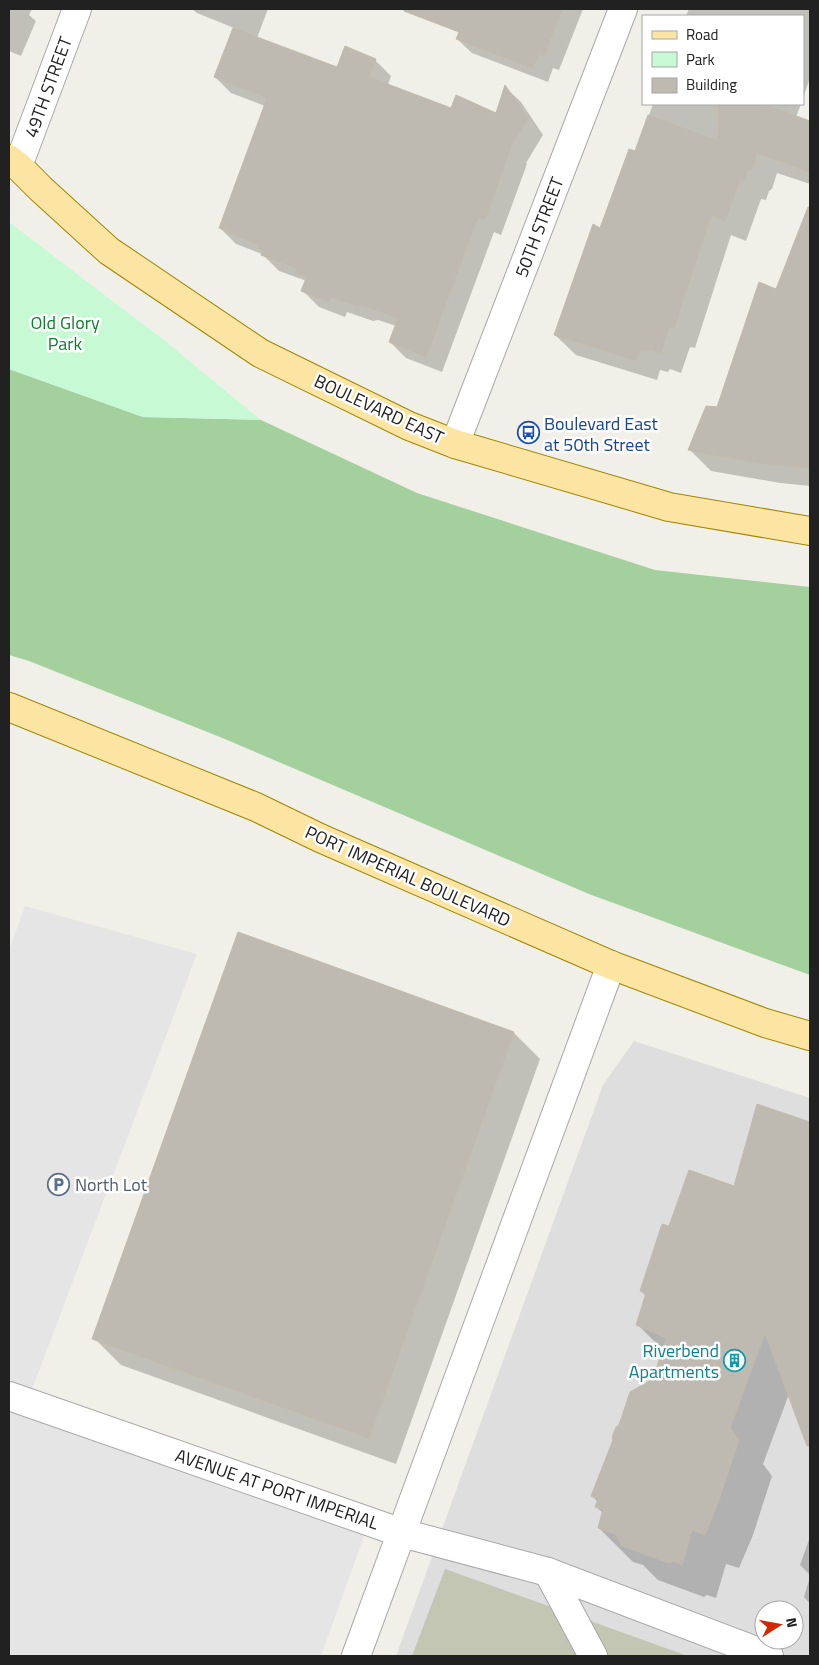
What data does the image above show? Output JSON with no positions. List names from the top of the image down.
{
  "streets": {
    "main road": ["BOULEVARD EAST", "PORT IMPERIAL BOULEVARD"],
    "street": ["49TH STREET", "50TH STREET", "AVENUE AT PORT IMPERIAL"]
  },
  "crossings": [
    ["49TH STREET", "BOULEVARD EAST"],
    ["50TH STREET", "BOULEVARD EAST"]
  ],
  "parks": ["Old Glory Park"],
  "places": {
    "bus stop": ["Boulevard East at 50th Street"],
    "parking": ["North Lot"],
    "building": ["Riverbend Apartments"]
  },
  "legend": ["Road", "Park", "Building"],
  "north": "right"
}
